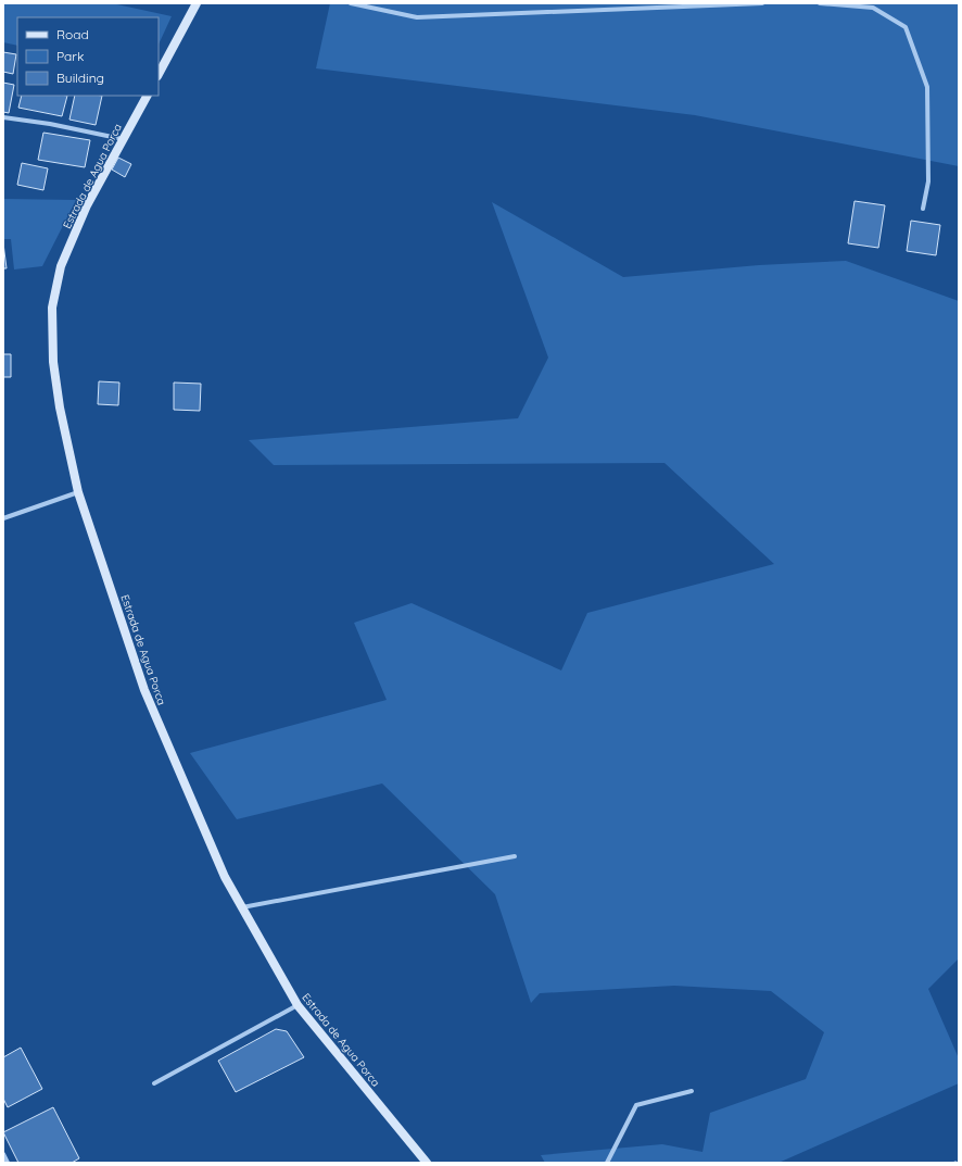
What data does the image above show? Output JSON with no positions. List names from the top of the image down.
{
  "streets": {
    "main road": ["Estrada de Agua Porca"]
  },
  "legend": ["Road", "Park", "Building"]
}
